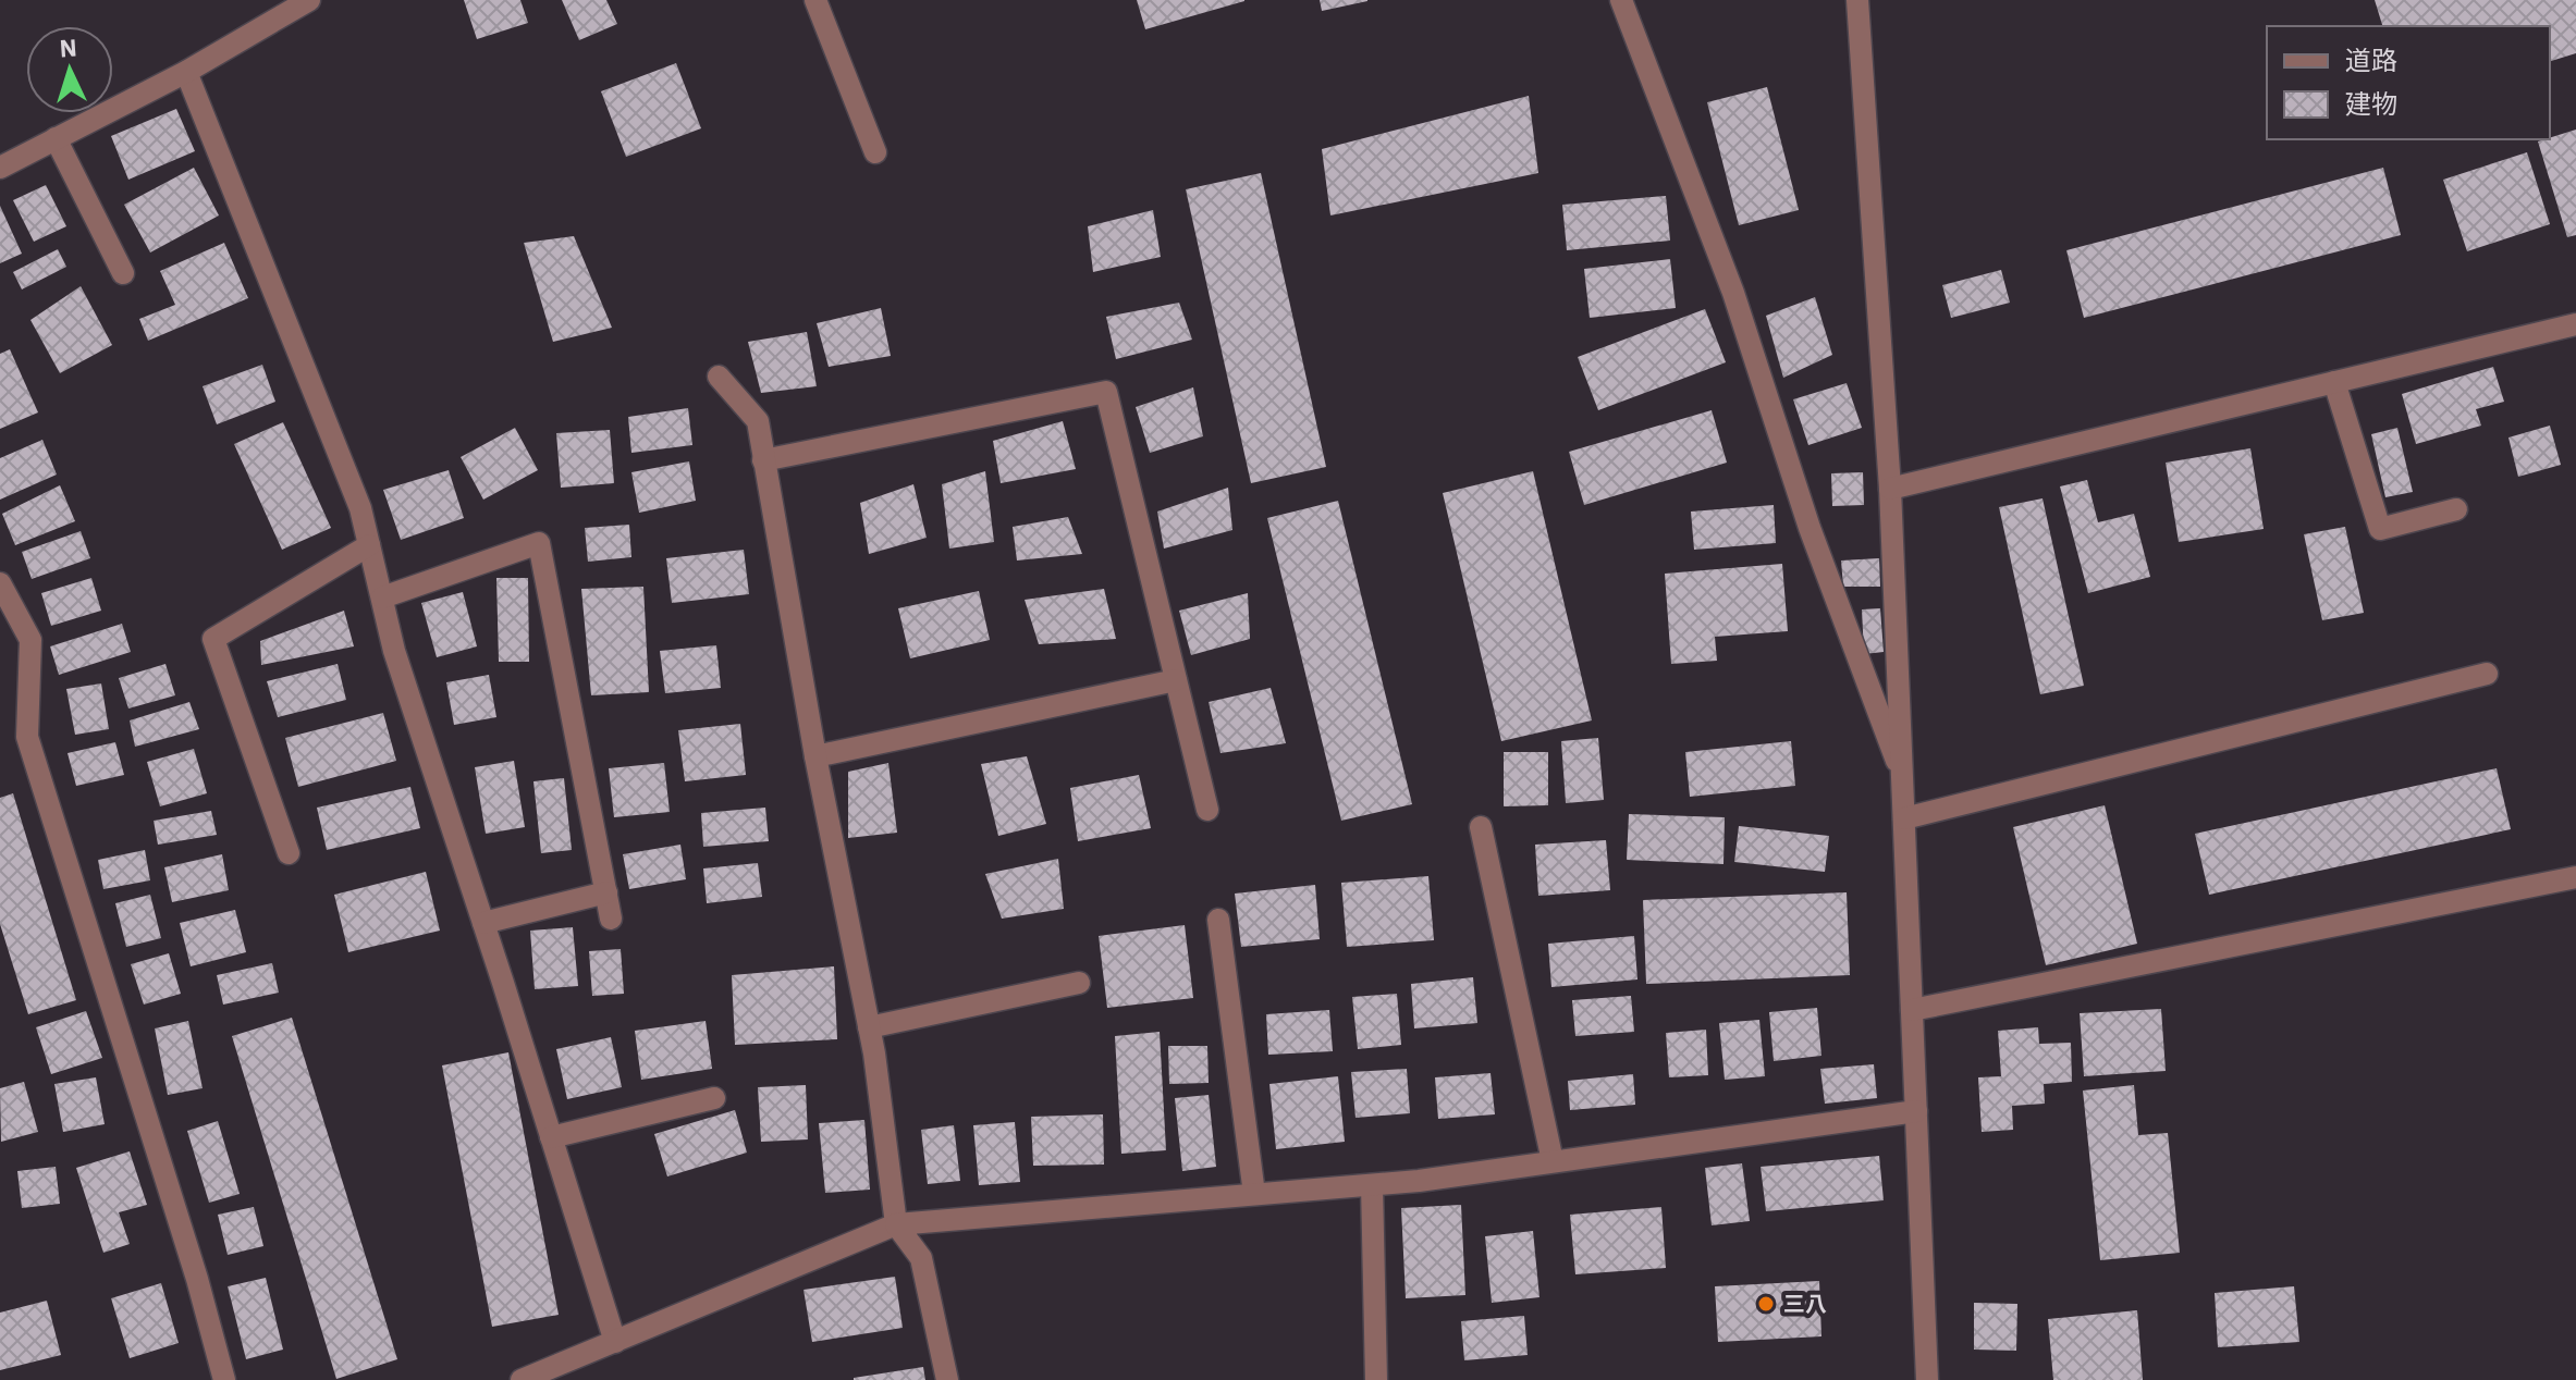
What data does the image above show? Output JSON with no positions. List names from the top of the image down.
{
  "places": ["三八"],
  "legend": ["道路", "建物"],
  "north": "top"
}
